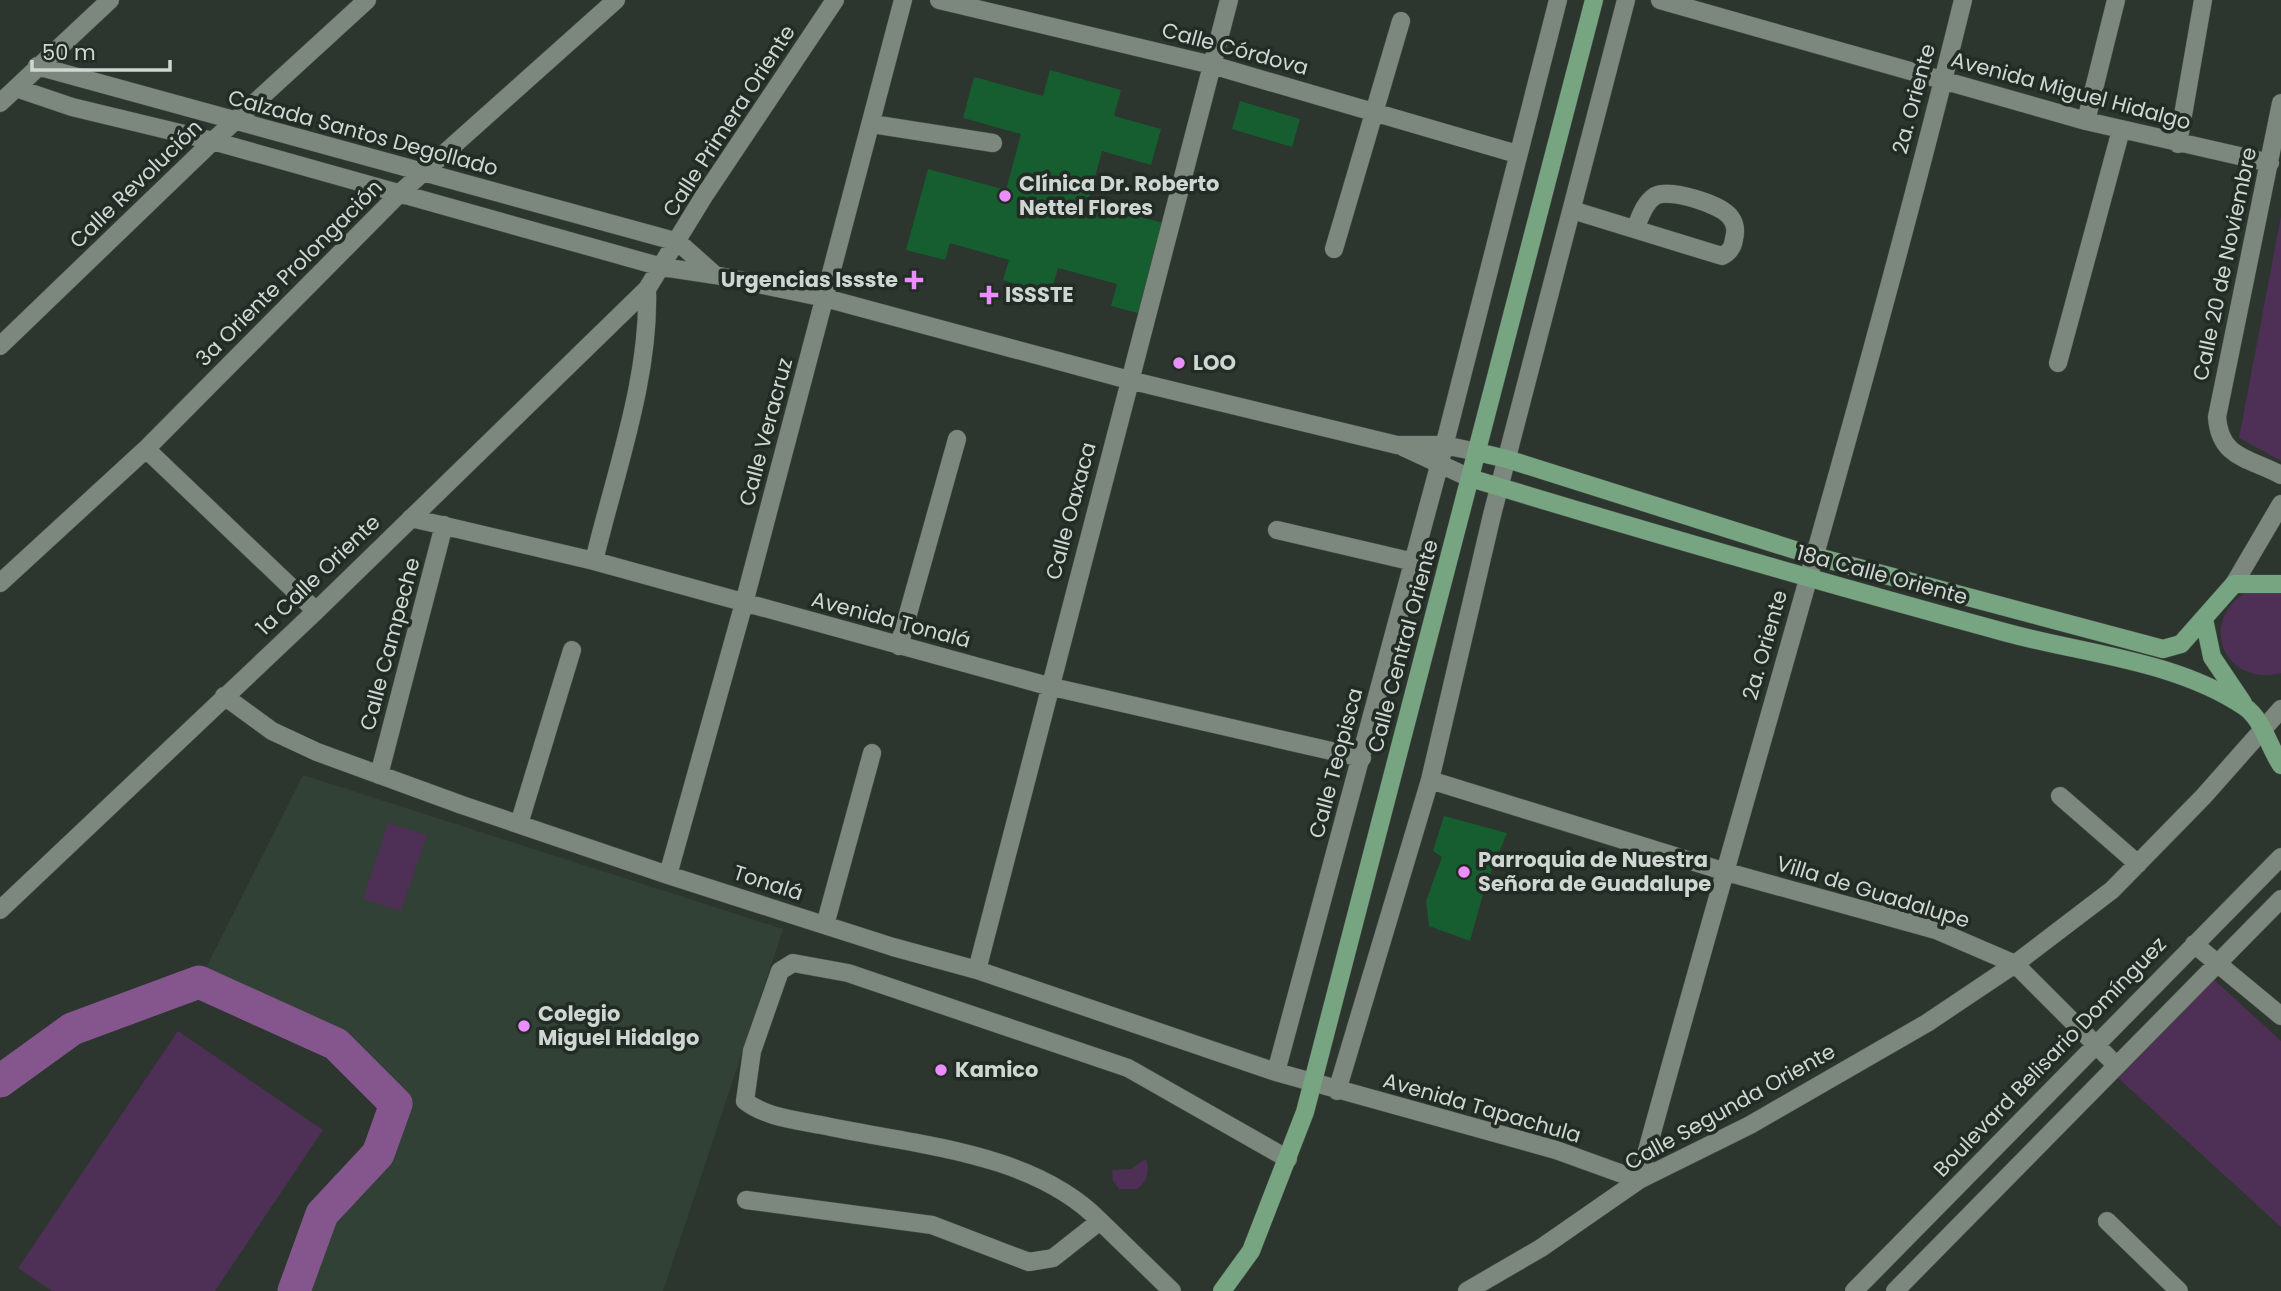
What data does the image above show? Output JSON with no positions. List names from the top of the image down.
{
  "streets": {
    "main road": ["18a Calle Oriente", "Calle Central Oriente"],
    "street": [
      "Calle Córdova",
      "Avenida Miguel Hidalgo",
      "2a. Oriente",
      "Calle Primera Oriente",
      "Calzada Santos Degollado",
      "Calle Revolución",
      "Calle 20 de Noviembre",
      "3a Oriente Prolongación",
      "Calle Veracruz",
      "Calle Oaxaca",
      "1a Calle Oriente",
      "Avenida Tonalá",
      "Calle Campeche",
      "Calle Teopisca",
      "Tonalá",
      "Villa de Guadalupe",
      "Boulevard Belisario Domínguez",
      "Calle Segunda Oriente",
      "Avenida Tapachula"
    ]
  },
  "crossings": [
    ["Calle Córdova", "Calle Oaxaca"],
    ["Calle Córdova", "Calle Teopisca"],
    ["Avenida Miguel Hidalgo", "2a. Oriente"],
    ["Avenida Miguel Hidalgo", "Calle 20 de Noviembre"],
    ["2a. Oriente", "18a Calle Oriente"],
    ["2a. Oriente", "Villa de Guadalupe"],
    ["2a. Oriente", "Calle Segunda Oriente"],
    ["2a. Oriente", "Avenida Tapachula"],
    ["Calle Primera Oriente", "Calzada Santos Degollado"],
    ["Calle Primera Oriente", "1a Calle Oriente"],
    ["Calzada Santos Degollado", "Calle Revolución"],
    ["Calzada Santos Degollado", "3a Oriente Prolongación"],
    ["Calle Veracruz", "Avenida Tonalá"],
    ["Calle Veracruz", "Tonalá"],
    ["Calle Oaxaca", "Avenida Tonalá"],
    ["Calle Oaxaca", "Tonalá"],
    ["1a Calle Oriente", "Avenida Tonalá"],
    ["1a Calle Oriente", "Tonalá"],
    ["18a Calle Oriente", "Calle Central Oriente"],
    ["18a Calle Oriente", "Calle Teopisca"],
    ["Avenida Tonalá", "Calle Campeche"],
    ["Avenida Tonalá", "Calle Teopisca"],
    ["Calle Campeche", "Tonalá"],
    ["Calle Central Oriente", "Tonalá"],
    ["Calle Central Oriente", "Avenida Tapachula"],
    ["Calle Teopisca", "Tonalá"],
    ["Tonalá", "Avenida Tapachula"],
    ["Villa de Guadalupe", "Calle Segunda Oriente"],
    ["Calle Segunda Oriente", "Avenida Tapachula"]
  ],
  "places": {
    "other": [
      "Clínica Dr. Roberto Nettel Flores",
      "LOO",
      "Parroquia de Nuestra Señora de Guadalupe",
      "Colegio Miguel Hidalgo",
      "Kamico"
    ],
    "health": ["Urgencias Issste", "ISSSTE"]
  },
  "scale_bar": "50 m"
}
